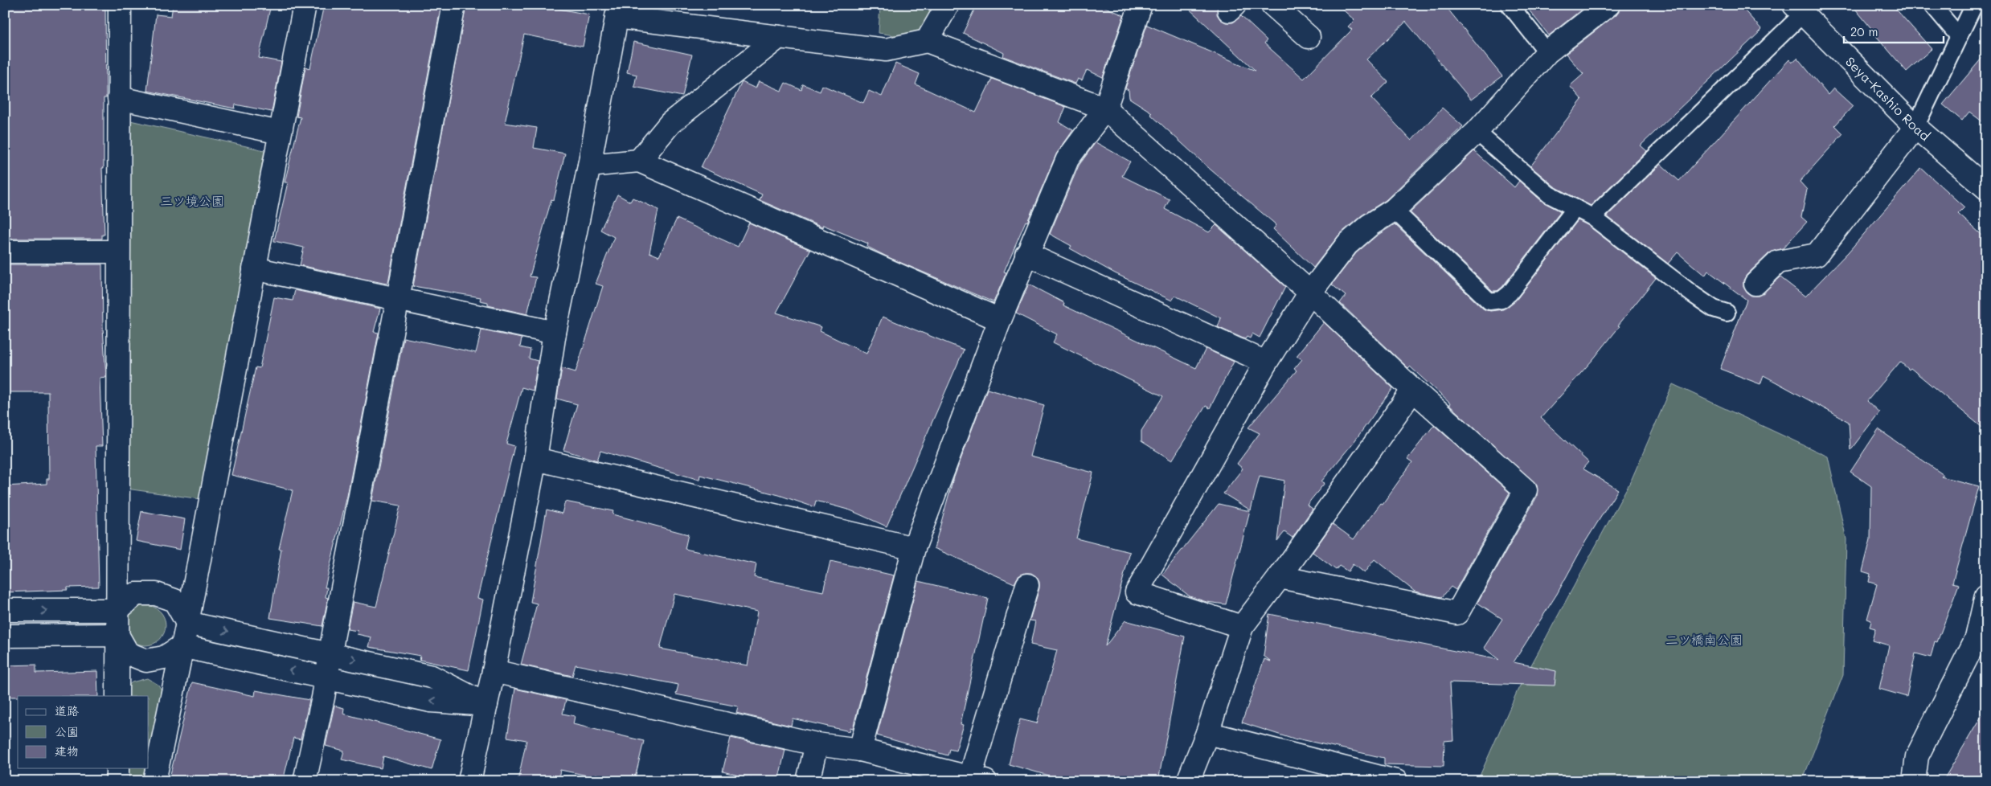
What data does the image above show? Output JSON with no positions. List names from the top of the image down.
{
  "streets": {
    "street": ["Seya-Kashio Road"]
  },
  "parks": ["三ツ境公園", "二ツ橋南公園"],
  "legend": ["道路", "公園", "建物"],
  "scale_bar": "20 m"
}
